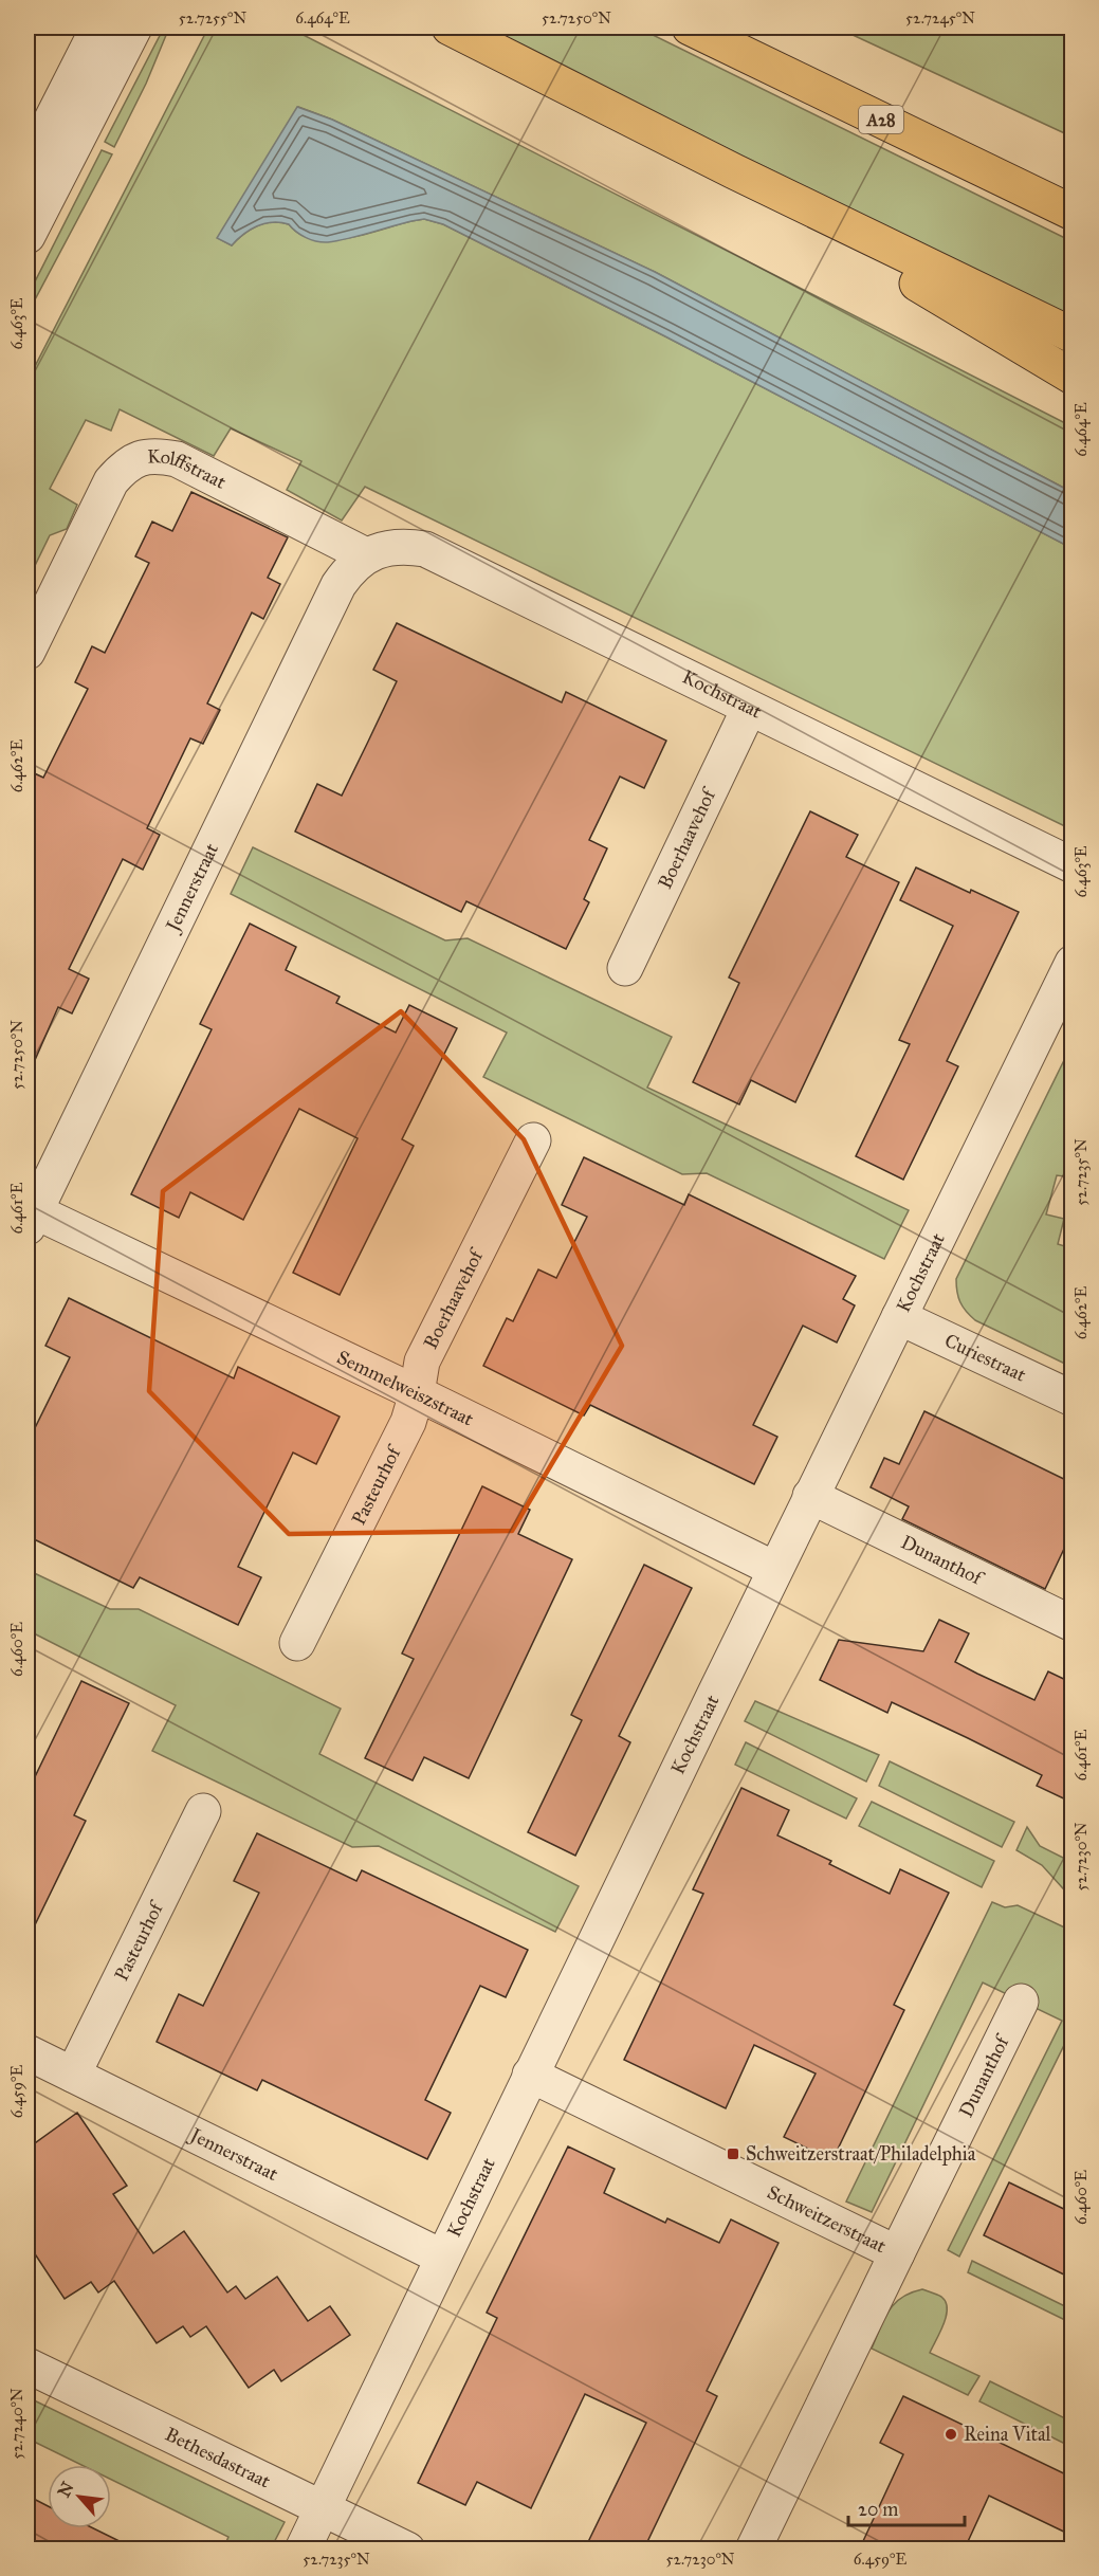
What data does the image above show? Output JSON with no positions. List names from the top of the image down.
{
  "streets": {
    "highway": ["A28"],
    "street": [
      "Kolffstraat",
      "Kochstraat",
      "Boerhaavehof",
      "Jennerstraat",
      "Curiestraat",
      "Semmelweiszstraat",
      "Pasteurhof",
      "Dunanthof",
      "Schweitzerstraat",
      "Bethesdastraat"
    ]
  },
  "crossings": [
    ["Kolffstraat", "Kochstraat"],
    ["Kolffstraat", "Jennerstraat"],
    ["Kochstraat", "Boerhaavehof"],
    ["Kochstraat", "Jennerstraat"],
    ["Kochstraat", "Curiestraat"],
    ["Kochstraat", "Semmelweiszstraat"],
    ["Kochstraat", "Dunanthof"],
    ["Kochstraat", "Schweitzerstraat"],
    ["Kochstraat", "Bethesdastraat"],
    ["Boerhaavehof", "Semmelweiszstraat"],
    ["Boerhaavehof", "Pasteurhof"],
    ["Jennerstraat", "Semmelweiszstraat"],
    ["Jennerstraat", "Pasteurhof"],
    ["Semmelweiszstraat", "Pasteurhof"],
    ["Dunanthof", "Schweitzerstraat"]
  ],
  "places": {
    "transit": ["Schweitzerstraat/Philadelphia"],
    "other": ["Reina Vital"]
  },
  "scale_bar": "20 m",
  "north": "top left",
  "coordinates": [
    "52.7255°N",
    "6.464°E",
    "52.7250°N",
    "52.7245°N",
    "6.463°E",
    "6.462°E",
    "52.7235°N",
    "6.461°E",
    "6.460°E",
    "52.7230°N",
    "6.459°E",
    "52.7240°N"
  ]
}
